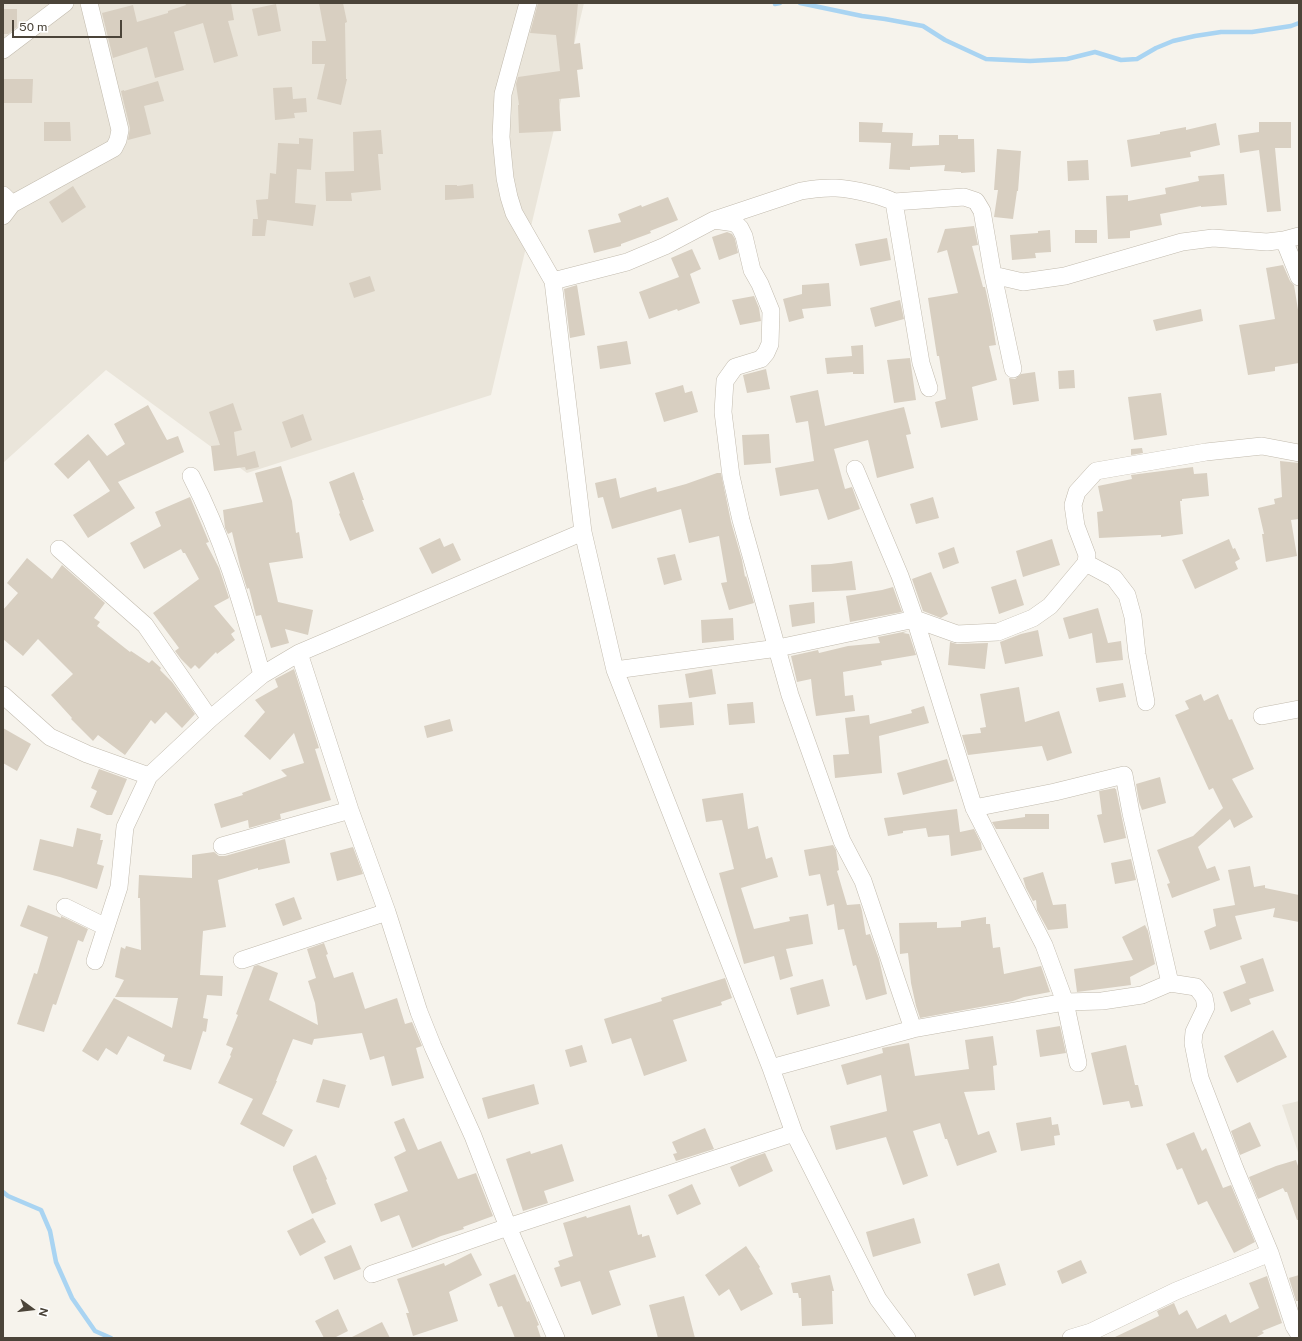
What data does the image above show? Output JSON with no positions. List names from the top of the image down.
{
  "scale_bar": "50 m",
  "north": "right"
}
